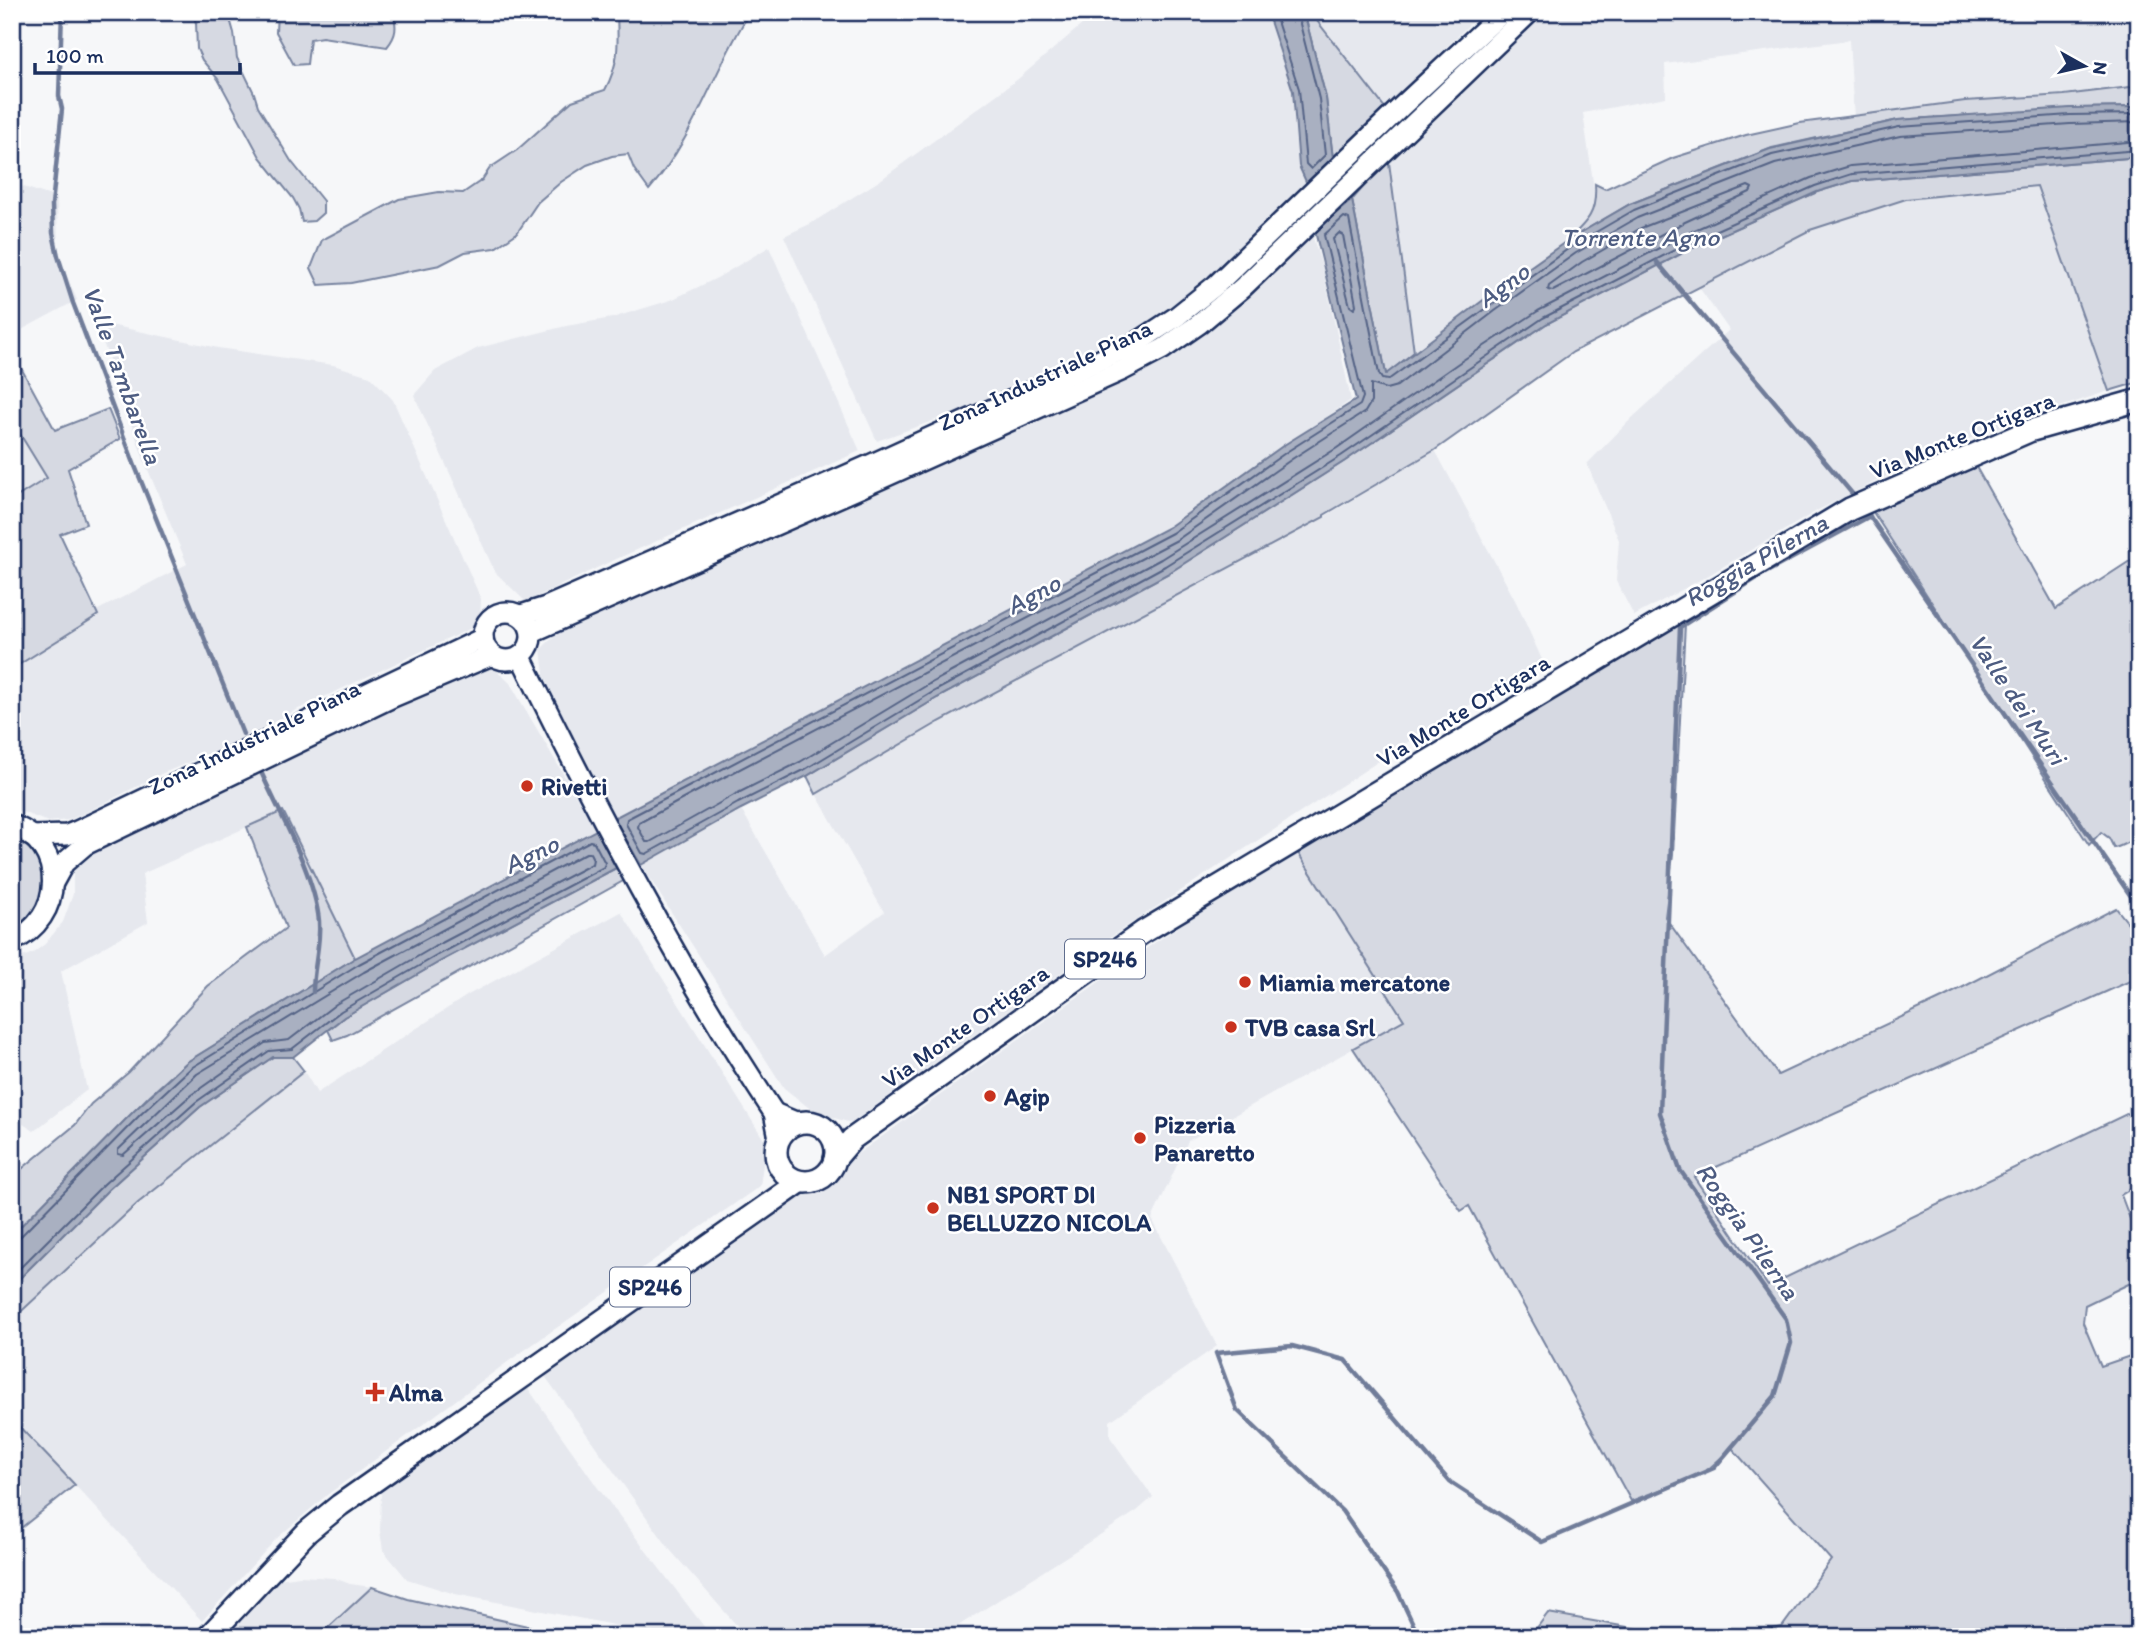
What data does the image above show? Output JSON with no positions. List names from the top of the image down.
{
  "streets": {
    "main road": ["Zona Industriale Piana", "Via Monte Ortigara", "SP246"]
  },
  "crossings": [
    ["Via Monte Ortigara", "SP246"]
  ],
  "water": [
    "Torrente Agno",
    "Agno",
    "Valle Tambarella",
    "Roggia Pilerna",
    "Valle dei Muri"
  ],
  "places": {
    "other": [
      "Rivetti",
      "Miamia mercatone",
      "TVB casa Srl",
      "Agip",
      "Pizzeria Panaretto",
      "NB1 SPORT DI BELLUZZO NICOLA"
    ],
    "health": ["Alma"]
  },
  "scale_bar": "100 m",
  "north": "right"
}
